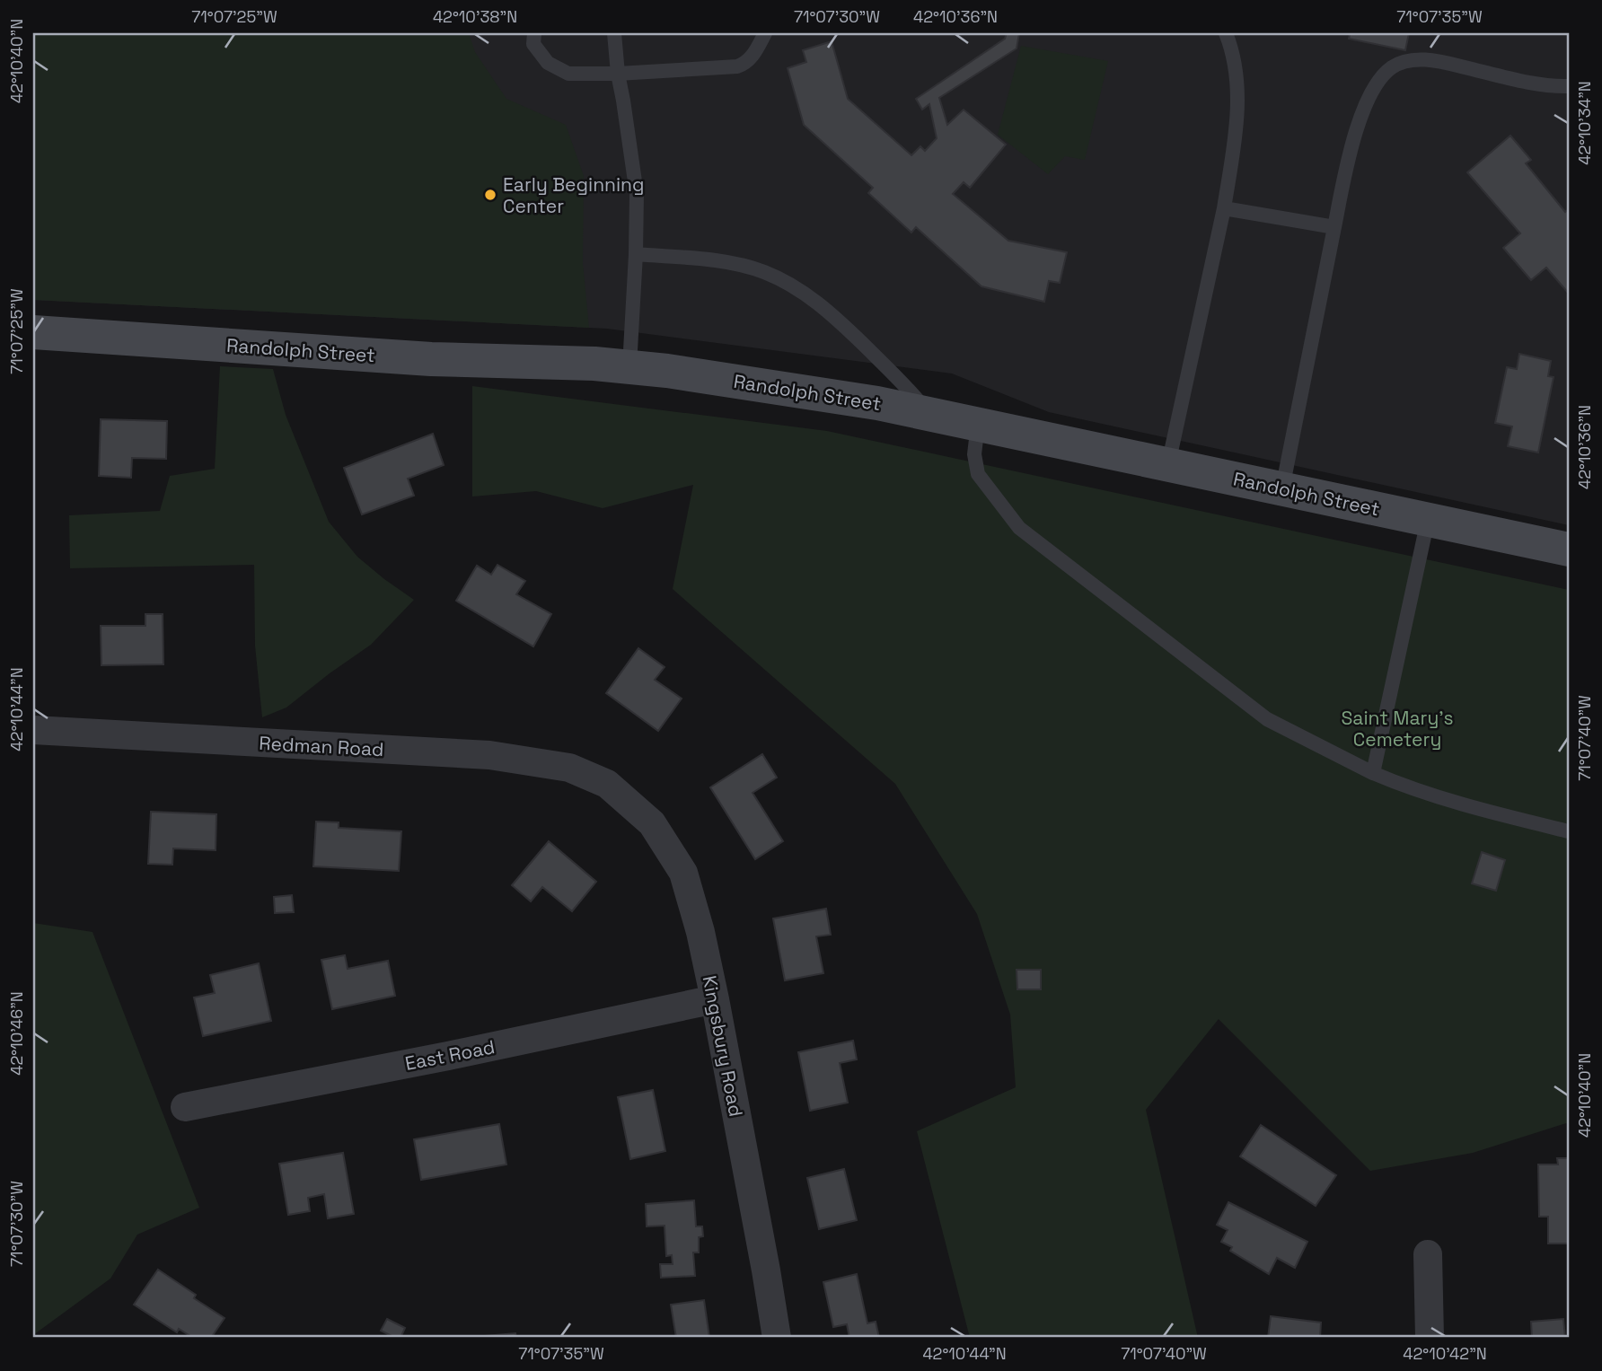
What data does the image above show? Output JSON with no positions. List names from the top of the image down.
{
  "streets": {
    "main road": ["Randolph Street"],
    "street": ["Redman Road", "Kingsbury Road", "East Road"]
  },
  "crossings": [
    ["Redman Road", "Kingsbury Road"],
    ["Kingsbury Road", "East Road"]
  ],
  "parks": ["Saint Mary's Cemetery"],
  "places": ["Early Beginning Center"],
  "coordinates": [
    "71°07'25\"W",
    "42°10'38\"N",
    "71°07'30\"W",
    "42°10'36\"N",
    "71°07'35\"W",
    "42°10'40\"N",
    "42°10'34\"N",
    "42°10'44\"N",
    "71°07'40\"W",
    "42°10'46\"N",
    "42°10'42\"N"
  ]
}
